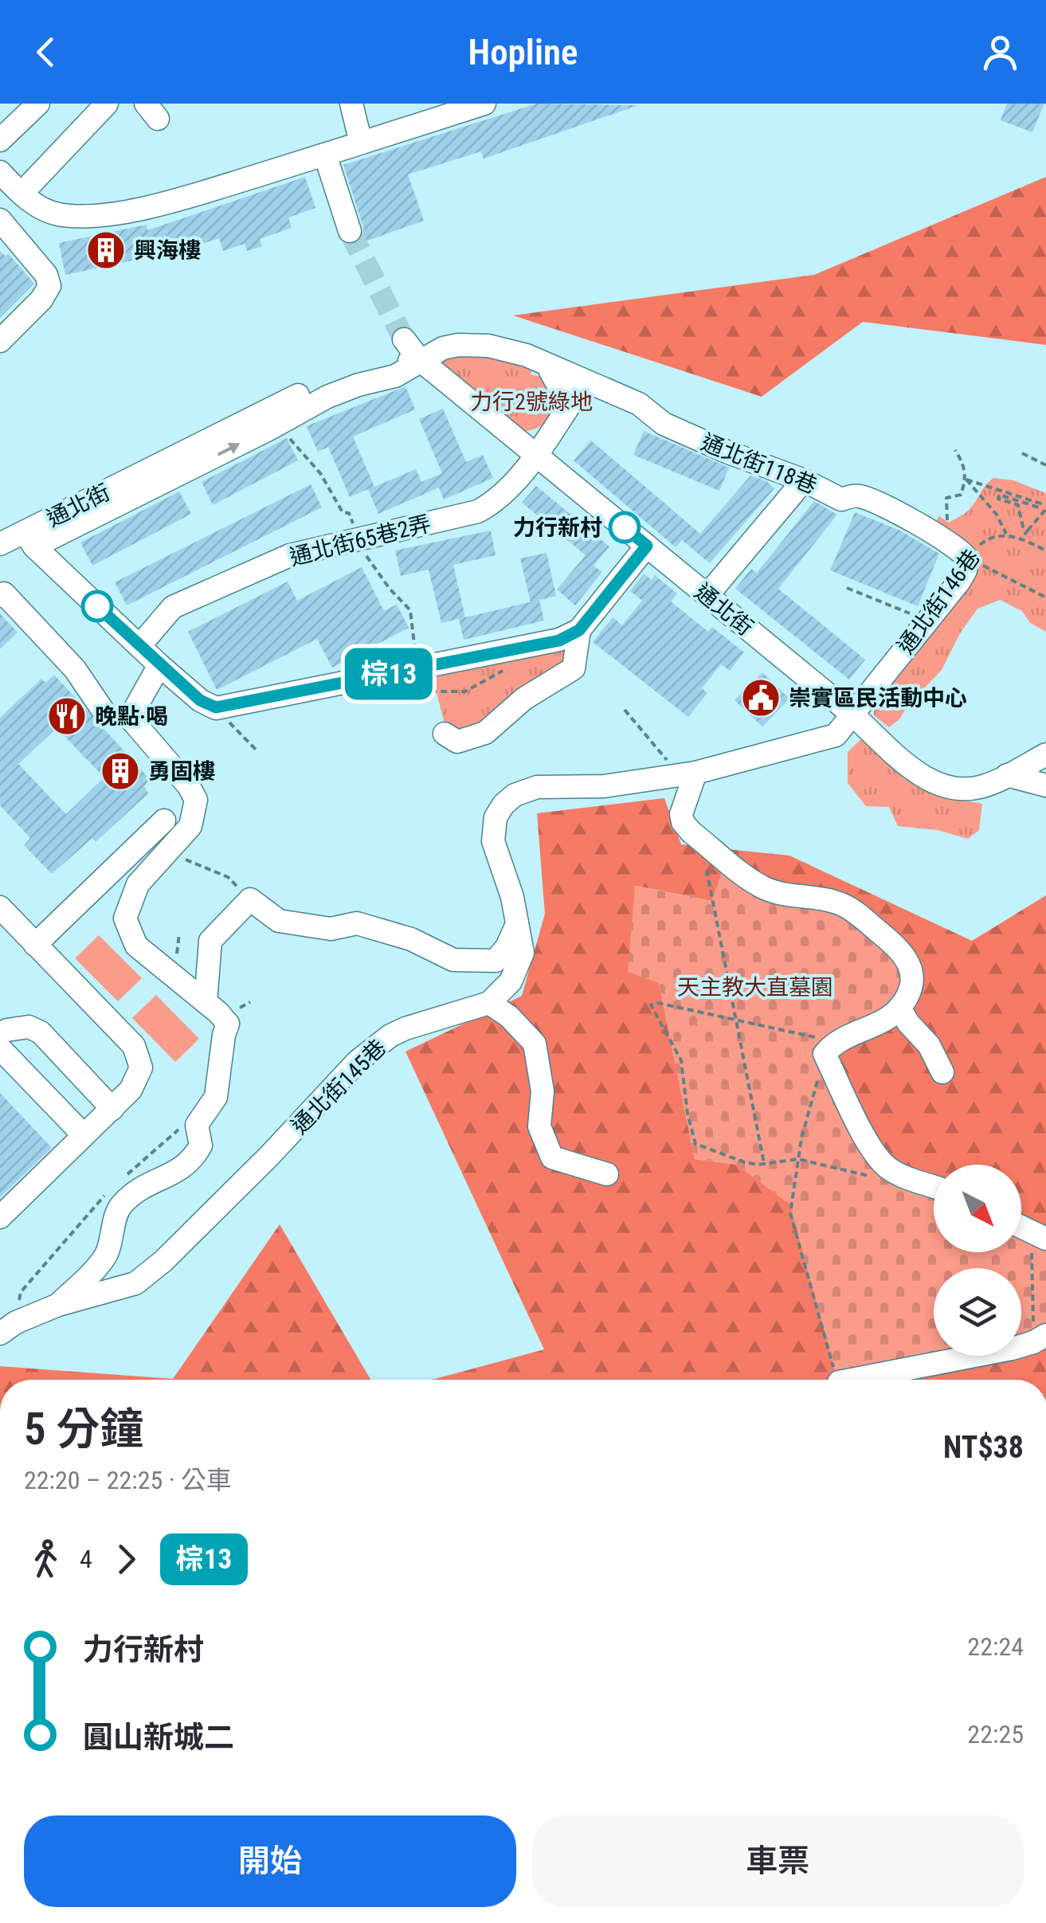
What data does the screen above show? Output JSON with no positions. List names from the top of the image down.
{
  "streets": {
    "street": [
      "通北街118巷",
      "通北街",
      "通北街65巷2弄",
      "通北街146巷",
      "通北街145巷"
    ]
  },
  "crossings": [
    ["通北街118巷", "通北街"],
    ["通北街118巷", "通北街65巷2弄"],
    ["通北街118巷", "通北街146巷"],
    ["通北街", "通北街65巷2弄"],
    ["通北街", "通北街146巷"]
  ],
  "parks": ["力行2號綠地", "天主教大直墓園"],
  "places": {
    "building": ["興海樓", "勇固樓"],
    "other": ["力行新村"],
    "public building": ["崇實區民活動中心"],
    "restaurant": ["晚點·喝"]
  },
  "lines": ["bus line 棕13"],
  "north": "bottom right",
  "page": {
    "header": "Hopline",
    "on_map": "棕13",
    "heading": ["5 分鐘", "22:20 – 22:25 · 公車", "NT$38"],
    "legs": ["4", "棕13"],
    "list": [
      {
        "name": "力行新村",
        "value": "22:24"
      },
      {
        "name": "圓山新城二",
        "value": "22:25"
      }
    ],
    "buttons": ["開始", "車票"]
  }
}
